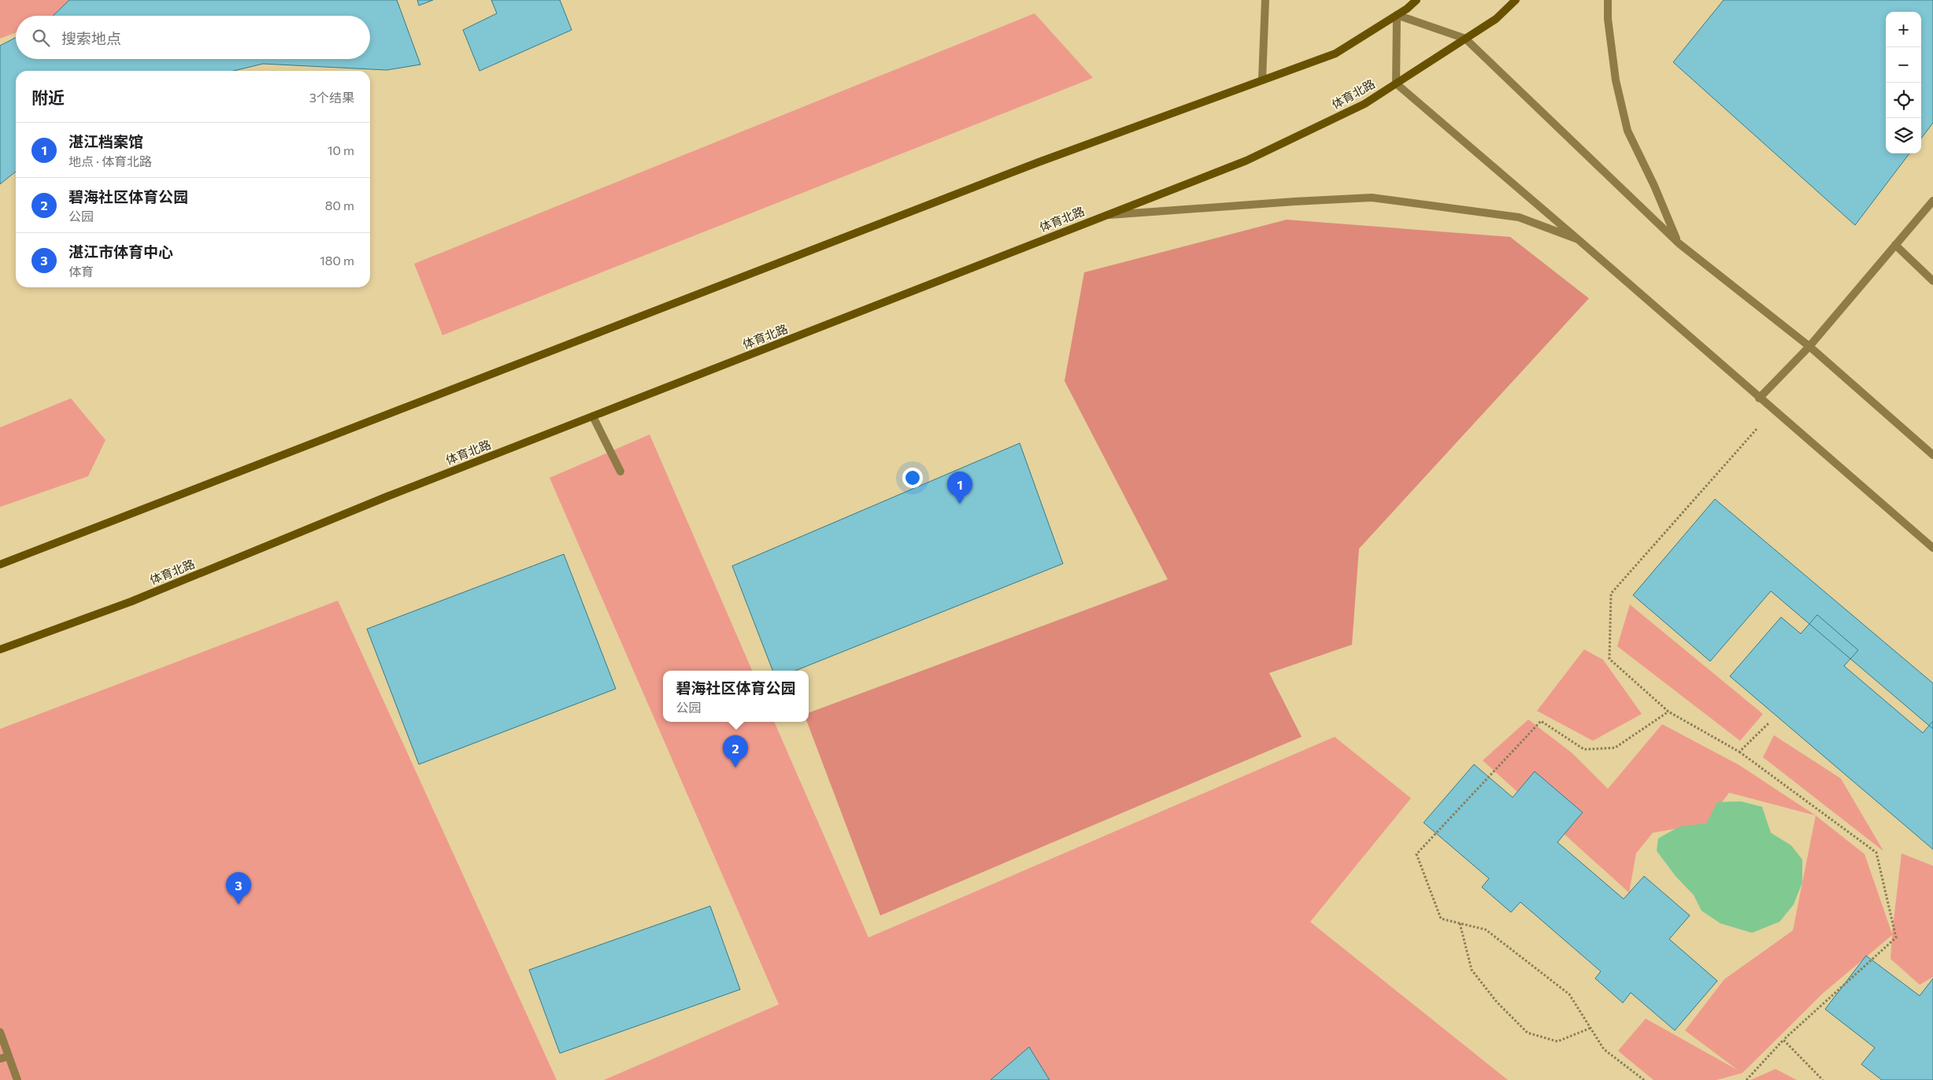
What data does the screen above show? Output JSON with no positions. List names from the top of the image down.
{
  "streets": {
    "main road": ["体育北路"]
  },
  "page": {
    "map_buttons": ["+", "−"],
    "search": "搜索地点",
    "heading": ["附近", "3个结果"],
    "list": [
      {
        "mark": "1",
        "name": "湛江档案馆",
        "note": "地点 · 体育北路",
        "value": "10 m"
      },
      {
        "mark": "2",
        "name": "碧海社区体育公园",
        "note": "公园",
        "value": "80 m"
      },
      {
        "mark": "3",
        "name": "湛江市体育中心",
        "note": "体育",
        "value": "180 m"
      }
    ],
    "pins": ["1", "2", "3"],
    "popup": ["碧海社区体育公园", "公园"]
  }
}
